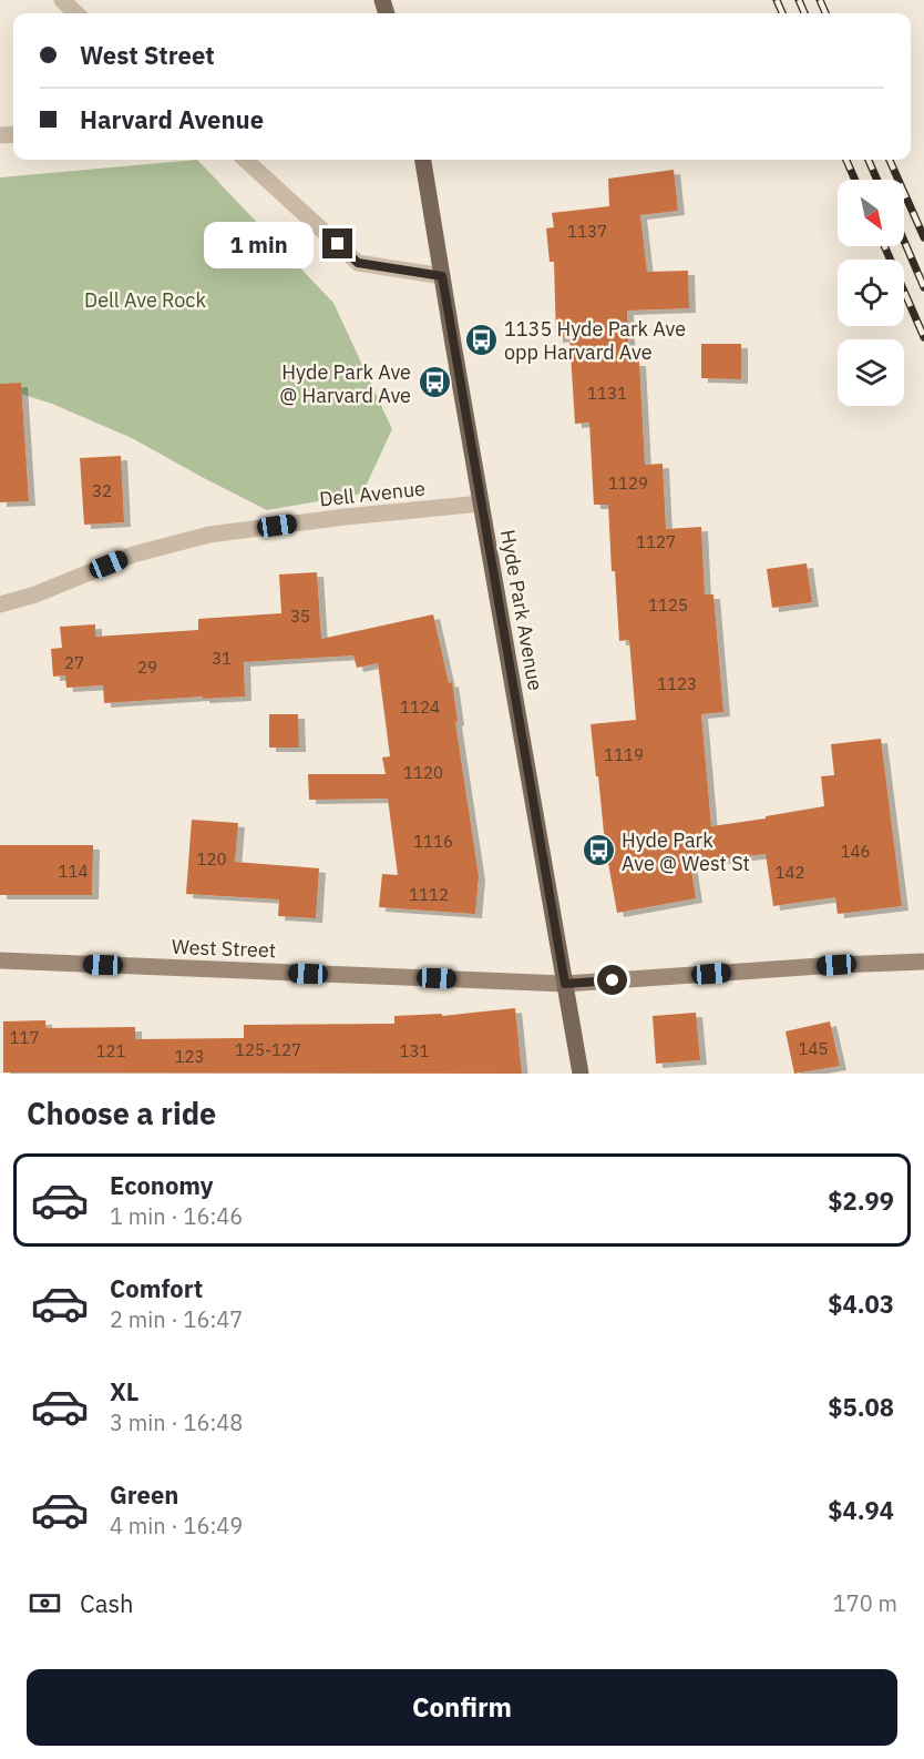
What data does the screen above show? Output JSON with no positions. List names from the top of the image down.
{
  "streets": {
    "main road": ["Hyde Park Avenue", "West Street"],
    "street": ["Dell Avenue"]
  },
  "crossings": [
    ["Dell Avenue", "Hyde Park Avenue"],
    ["Hyde Park Avenue", "West Street"]
  ],
  "parks": ["Dell Ave Rock"],
  "places": {
    "bus stop": ["1135 Hyde Park Ave opp Harvard Ave", "Hyde Park Ave @ Harvard Ave", "Hyde Park Ave @ West St"]
  },
  "house_numbers": [
    "1137",
    "1131",
    "1129",
    "32",
    "1127",
    "1125",
    "35",
    "31",
    "27",
    "29",
    "1123",
    "1124",
    "1119",
    "1120",
    "1116",
    "146",
    "120",
    "114",
    "142",
    "1112",
    "117",
    "145",
    "125-127",
    "121",
    "131",
    "123"
  ],
  "north": "bottom right",
  "page": {
    "banner": ["West Street", "Harvard Avenue"],
    "bubble": "1 min",
    "heading": "Choose a ride",
    "list": [
      {
        "name": "Economy",
        "note": "1 min · 16:46",
        "value": "$2.99"
      },
      {
        "name": "Comfort",
        "note": "2 min · 16:47",
        "value": "$4.03"
      },
      {
        "name": "XL",
        "note": "3 min · 16:48",
        "value": "$5.08"
      },
      {
        "name": "Green",
        "note": "4 min · 16:49",
        "value": "$4.94"
      }
    ],
    "pay": ["Cash", "170 m"],
    "buttons": "Confirm"
  }
}
